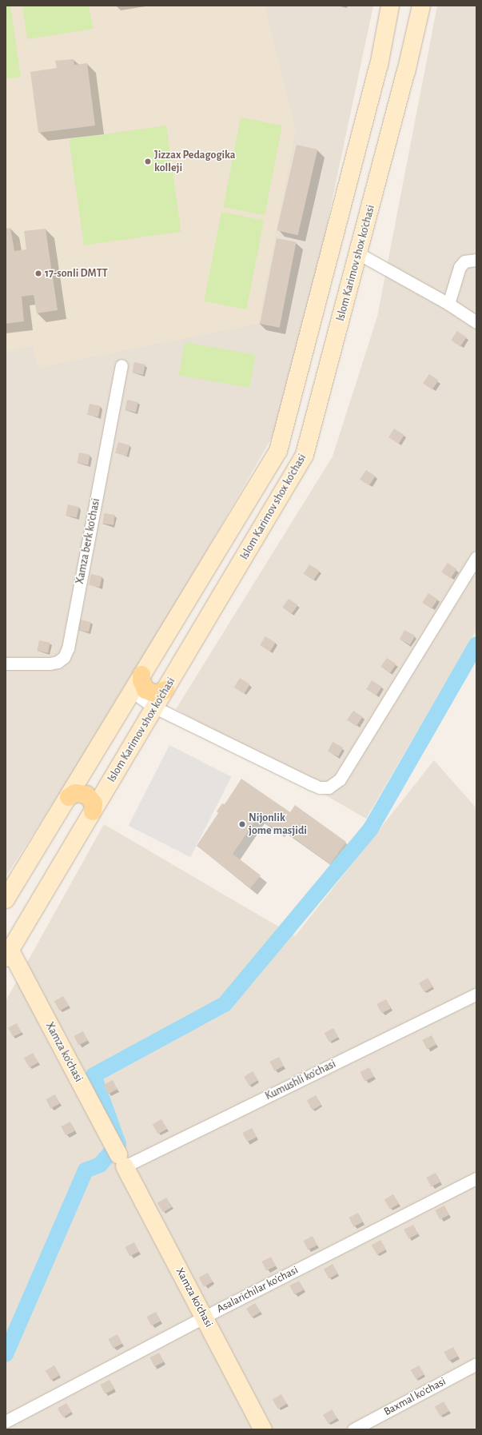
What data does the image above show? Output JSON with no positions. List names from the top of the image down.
{
  "streets": {
    "main road": ["Islom Karimov shox ko'chasi", "Xamza ko'chasi"],
    "street": [
      "Xamza berk ko'chasi",
      "Kumushli ko'chasi",
      "Asalarichilar ko'chasi",
      "Baxmal ko'chasi"
    ]
  },
  "crossings": [
    ["Islom Karimov shox ko'chasi", "Xamza ko'chasi"],
    ["Xamza ko'chasi", "Kumushli ko'chasi"],
    ["Xamza ko'chasi", "Asalarichilar ko'chasi"]
  ],
  "places": ["Jizzax Pedagogika kolleji", "17-sonli DMTT", "Nijonlik jome masjidi"]
}
